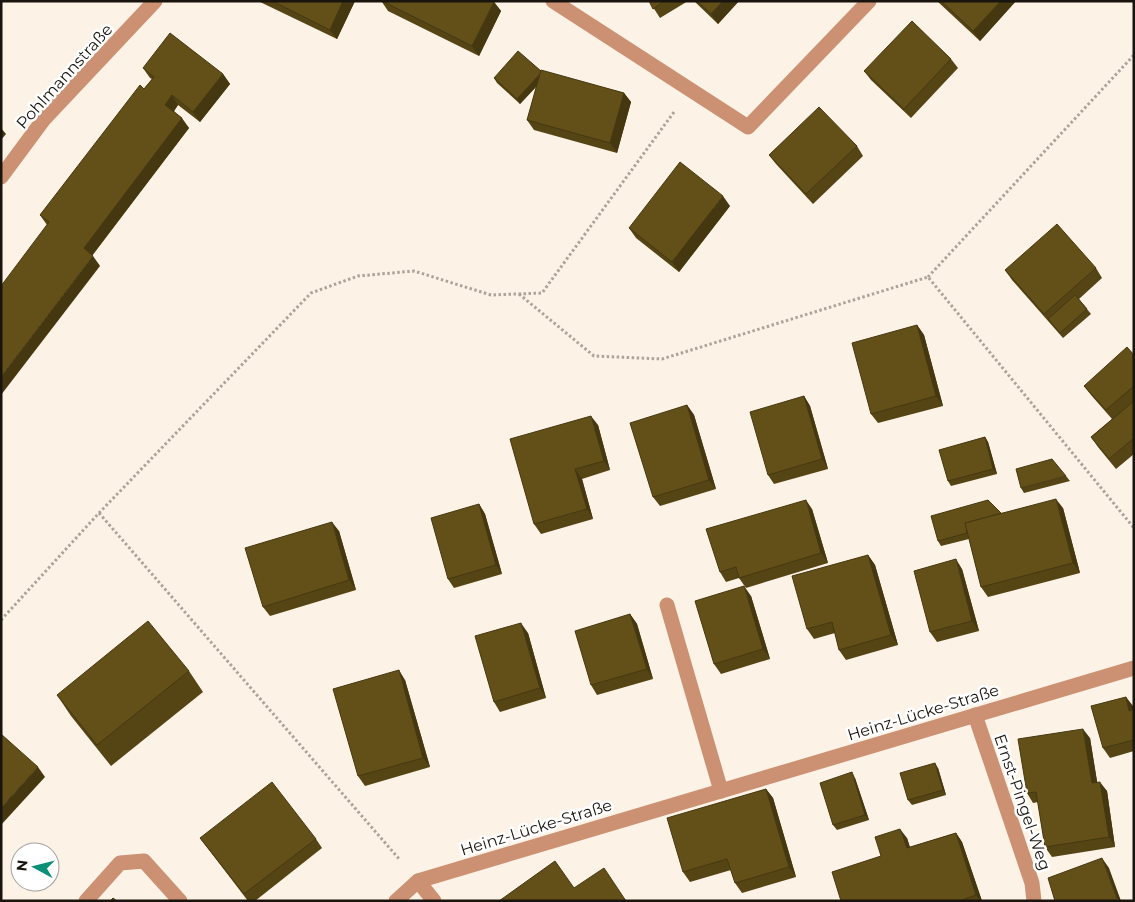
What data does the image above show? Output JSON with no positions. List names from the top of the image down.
{
  "streets": {
    "street": ["Pohlmannstraße", "Heinz-Lücke-Straße", "Ernst-Pingel-Weg"]
  },
  "crossings": [
    ["Heinz-Lücke-Straße", "Ernst-Pingel-Weg"]
  ],
  "north": "left"
}
